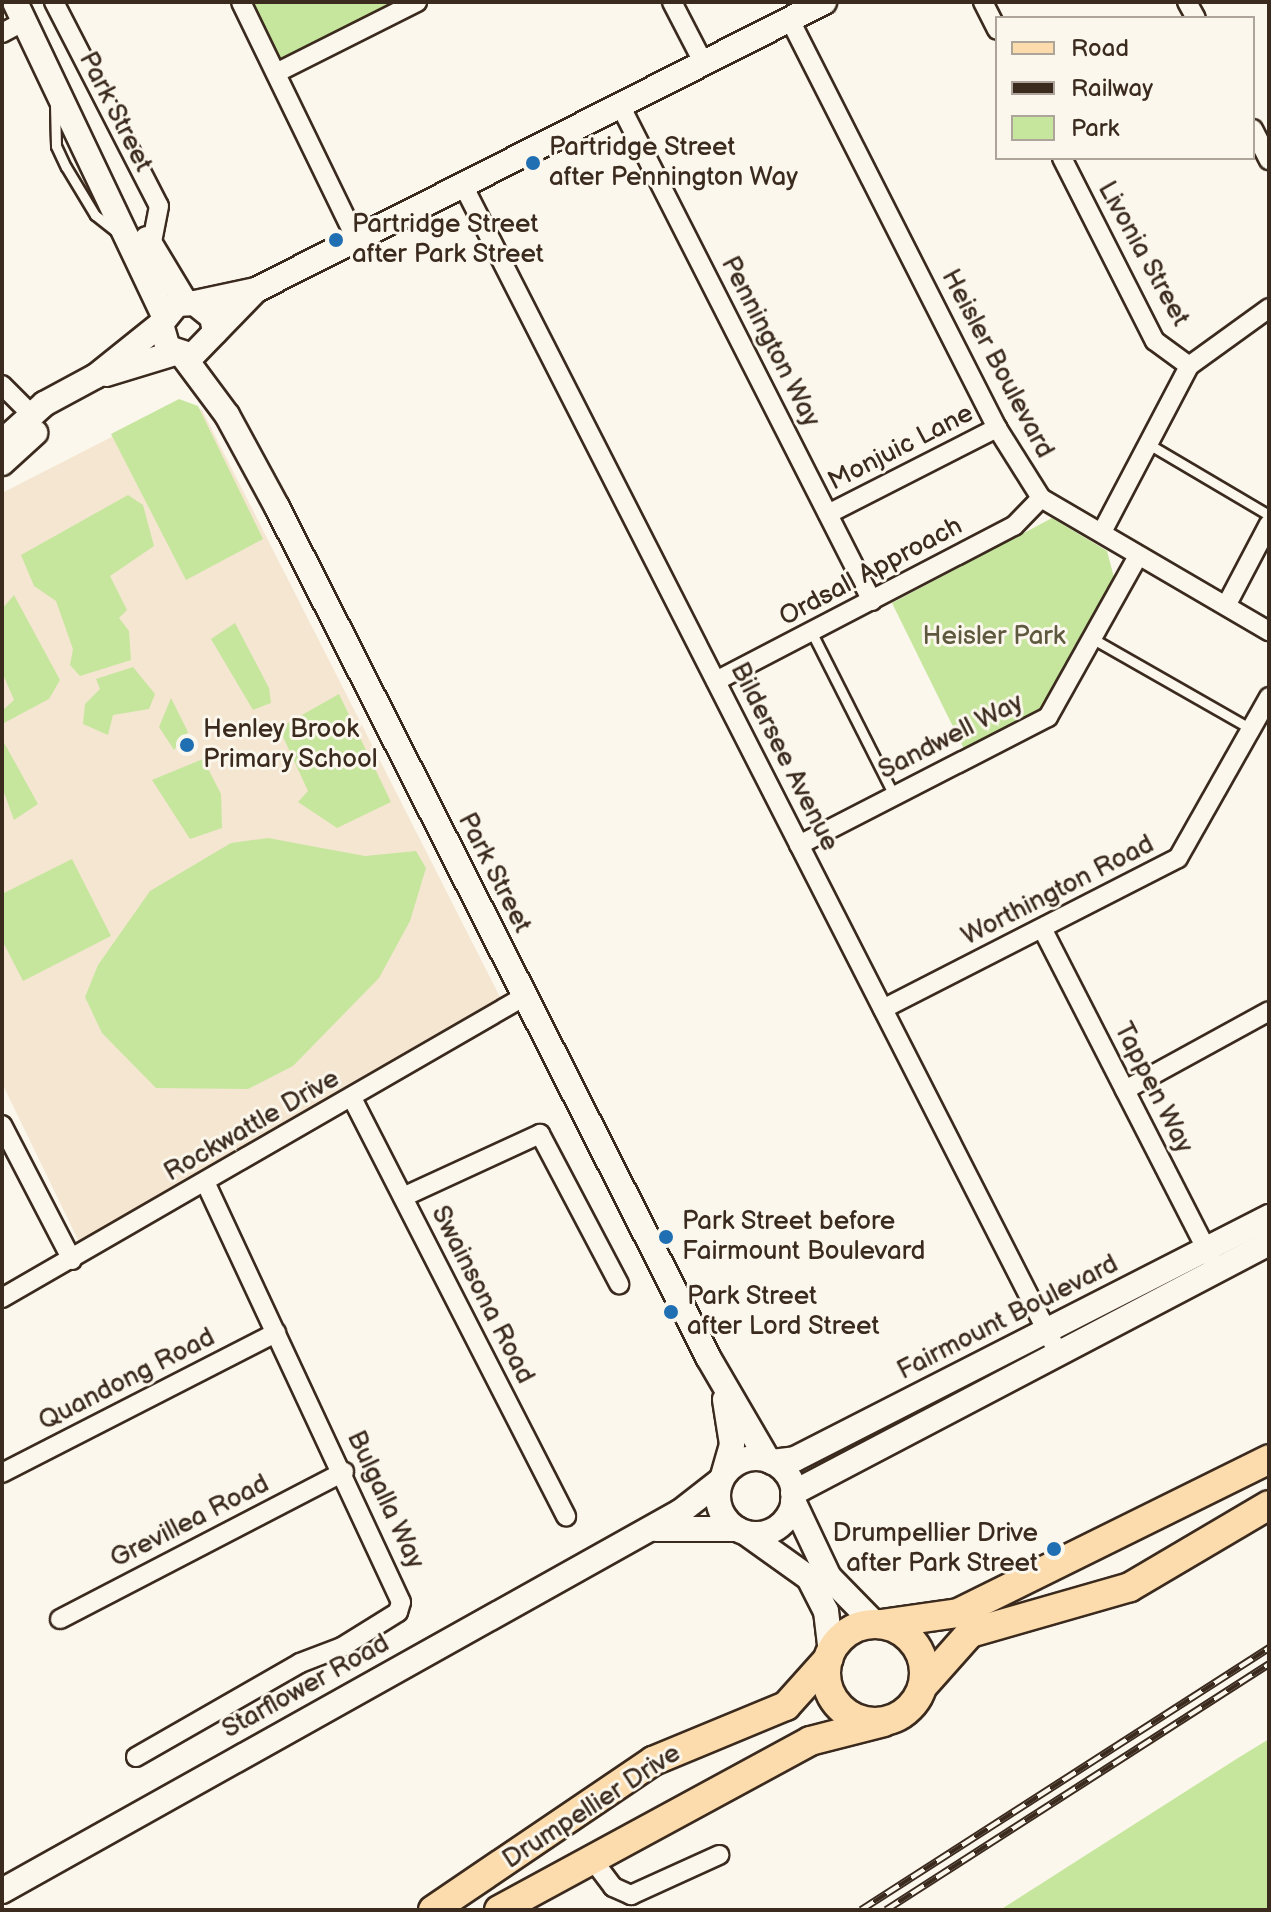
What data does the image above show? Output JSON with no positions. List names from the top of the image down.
{
  "streets": {
    "main road": ["Drumpellier Drive"],
    "street": [
      "Park Street",
      "Livonia Street",
      "Pennington Way",
      "Heisler Boulevard",
      "Monjuic Lane",
      "Ordsall Approach",
      "Sandwell Way",
      "Bildersee Avenue",
      "Worthington Road",
      "Tappen Way",
      "Rockwattle Drive",
      "Swainsona Road",
      "Fairmount Boulevard",
      "Quandong Road",
      "Bulgalla Way",
      "Grevillea Road",
      "Starflower Road"
    ]
  },
  "crossings": [
    ["Park Street", "Rockwattle Drive"],
    ["Park Street", "Fairmount Boulevard"],
    ["Park Street", "Starflower Road"],
    ["Pennington Way", "Monjuic Lane"],
    ["Pennington Way", "Ordsall Approach"],
    ["Heisler Boulevard", "Monjuic Lane"],
    ["Heisler Boulevard", "Ordsall Approach"],
    ["Heisler Boulevard", "Sandwell Way"],
    ["Ordsall Approach", "Bildersee Avenue"],
    ["Sandwell Way", "Bildersee Avenue"],
    ["Bildersee Avenue", "Worthington Road"],
    ["Bildersee Avenue", "Fairmount Boulevard"],
    ["Worthington Road", "Tappen Way"],
    ["Tappen Way", "Fairmount Boulevard"],
    ["Rockwattle Drive", "Swainsona Road"],
    ["Rockwattle Drive", "Bulgalla Way"],
    ["Fairmount Boulevard", "Starflower Road"],
    ["Quandong Road", "Bulgalla Way"],
    ["Bulgalla Way", "Grevillea Road"]
  ],
  "parks": ["Heisler Park"],
  "places": [
    "Partridge Street after Pennington Way",
    "Partridge Street after Park Street",
    "Henley Brook Primary School",
    "Park Street before Fairmount Boulevard",
    "Park Street after Lord Street",
    "Drumpellier Drive after Park Street"
  ],
  "legend": ["Road", "Railway", "Park"]
}
